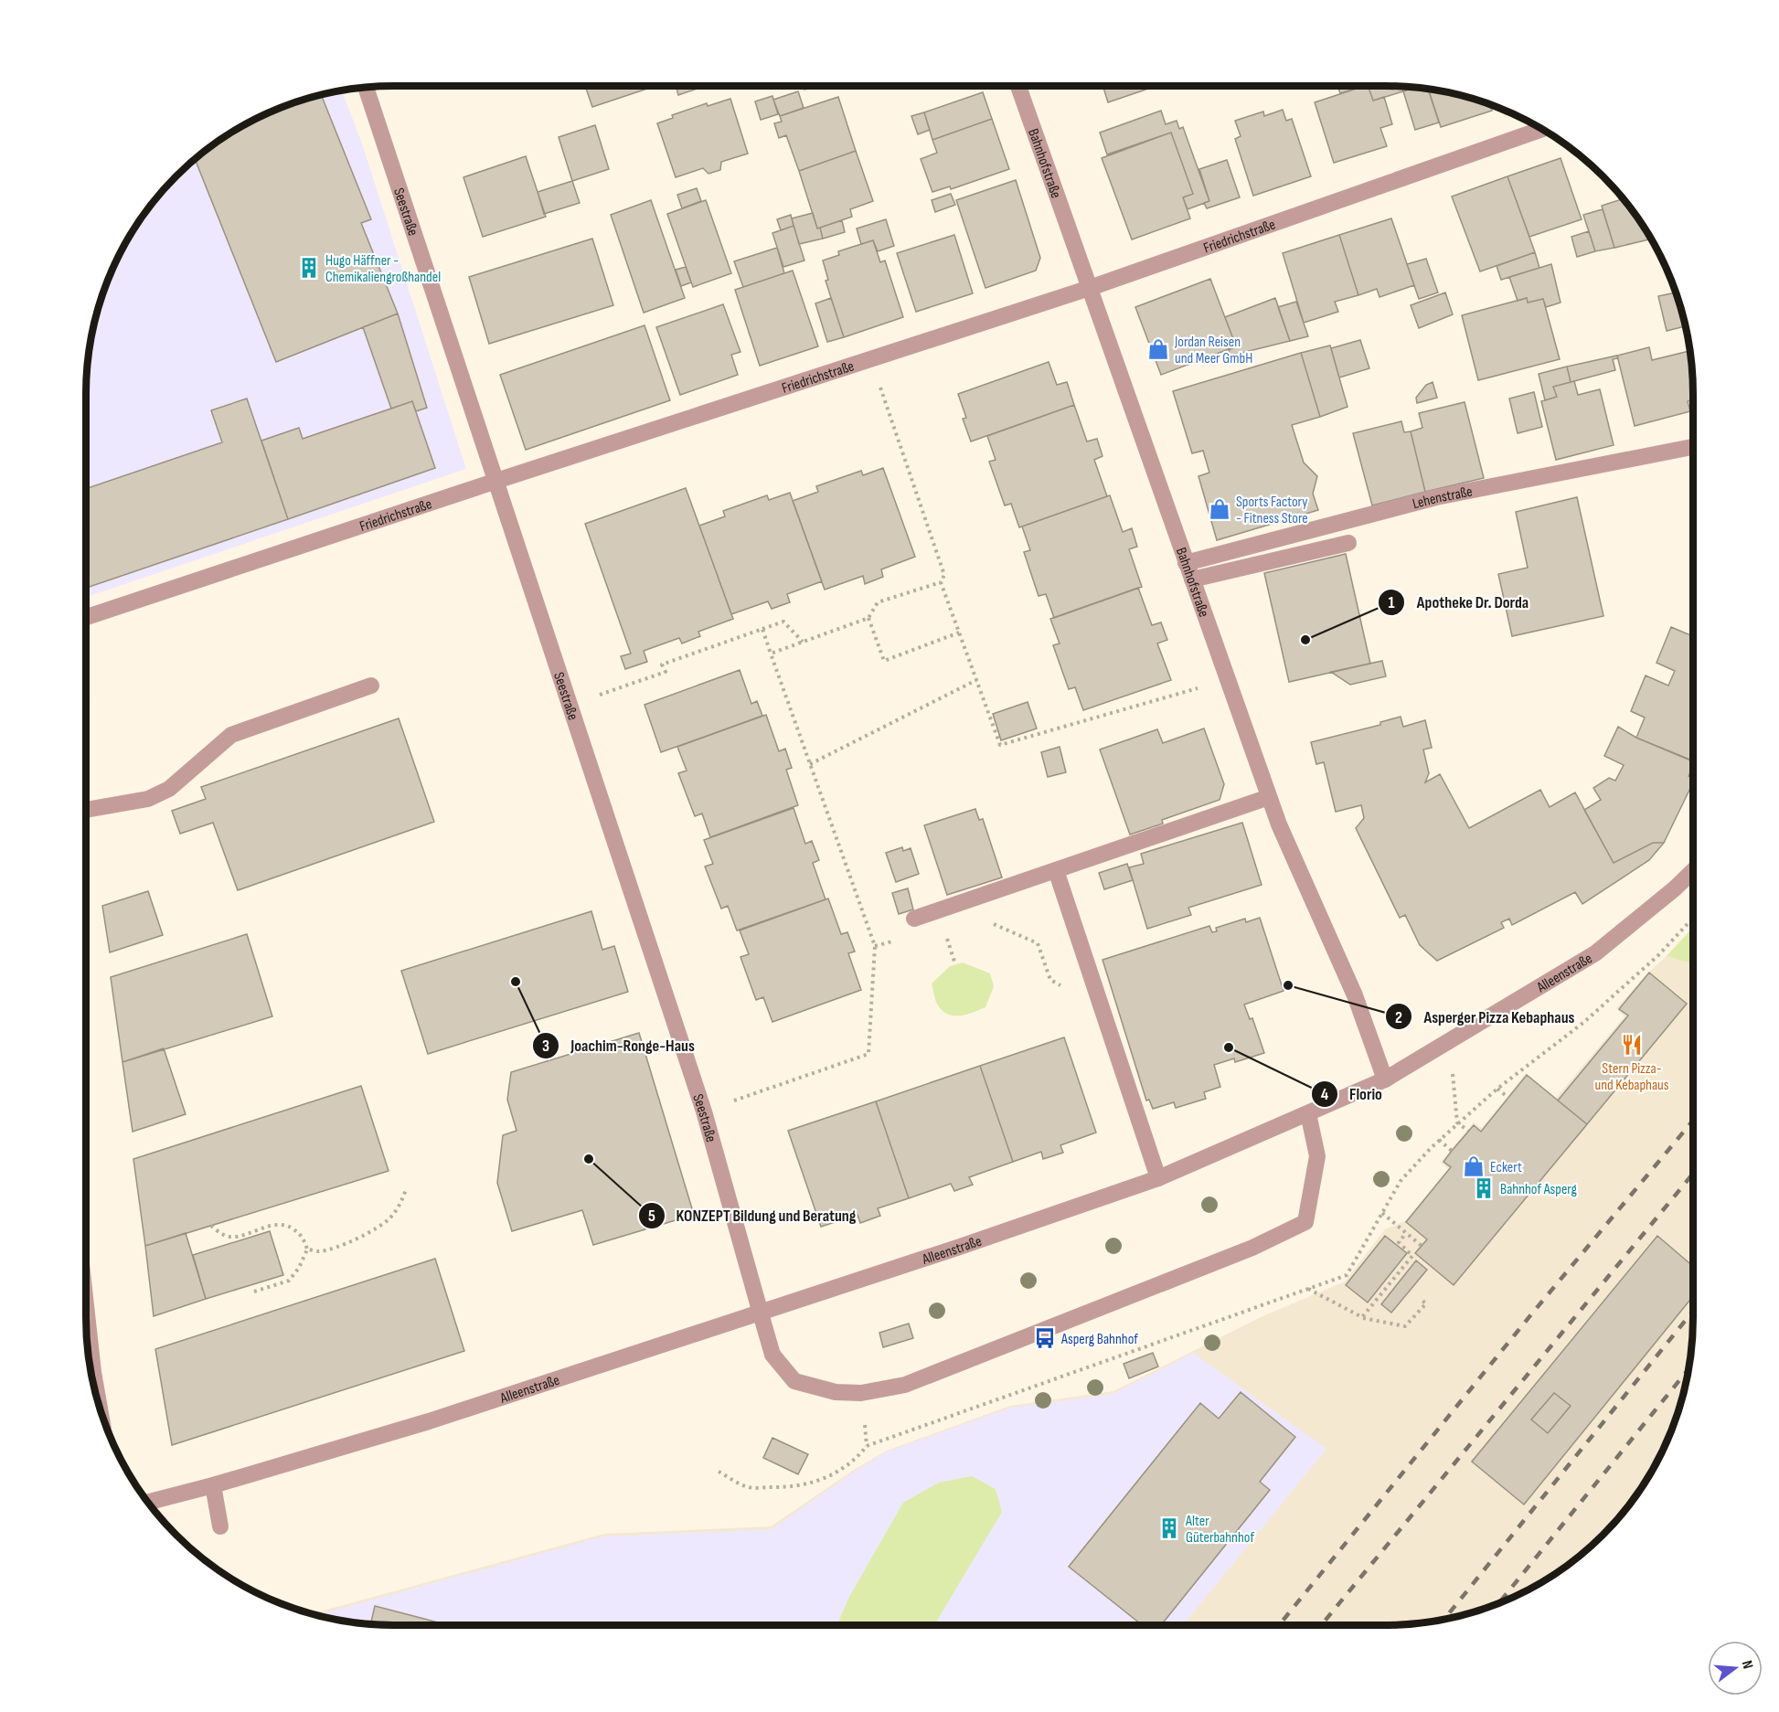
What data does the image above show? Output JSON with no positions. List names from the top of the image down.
{
  "streets": {
    "street": [
      "Bahnhofstraße",
      "Seestraße",
      "Friedrichstraße",
      "Lehenstraße",
      "Alleenstraße"
    ]
  },
  "crossings": [
    ["Bahnhofstraße", "Friedrichstraße"],
    ["Bahnhofstraße", "Lehenstraße"],
    ["Bahnhofstraße", "Alleenstraße"],
    ["Seestraße", "Friedrichstraße"],
    ["Seestraße", "Alleenstraße"]
  ],
  "places": {
    "building": ["Hugo Häffner - Chemikaliengroßhandel", "Bahnhof Asperg", "Alter Güterbahnhof"],
    "shop": ["Jordan Reisen und Meer GmbH", "Sports Factory - Fitness Store", "Eckert"],
    "other": [
      "Apotheke Dr. Dorda",
      "Joachim-Ronge-Haus",
      "Asperger Pizza Kebaphaus",
      "Florio",
      "KONZEPT Bildung und Beratung"
    ],
    "restaurant": ["Stern Pizza- und Kebaphaus"],
    "bus stop": ["Asperg Bahnhof"]
  },
  "north": "right"
}
